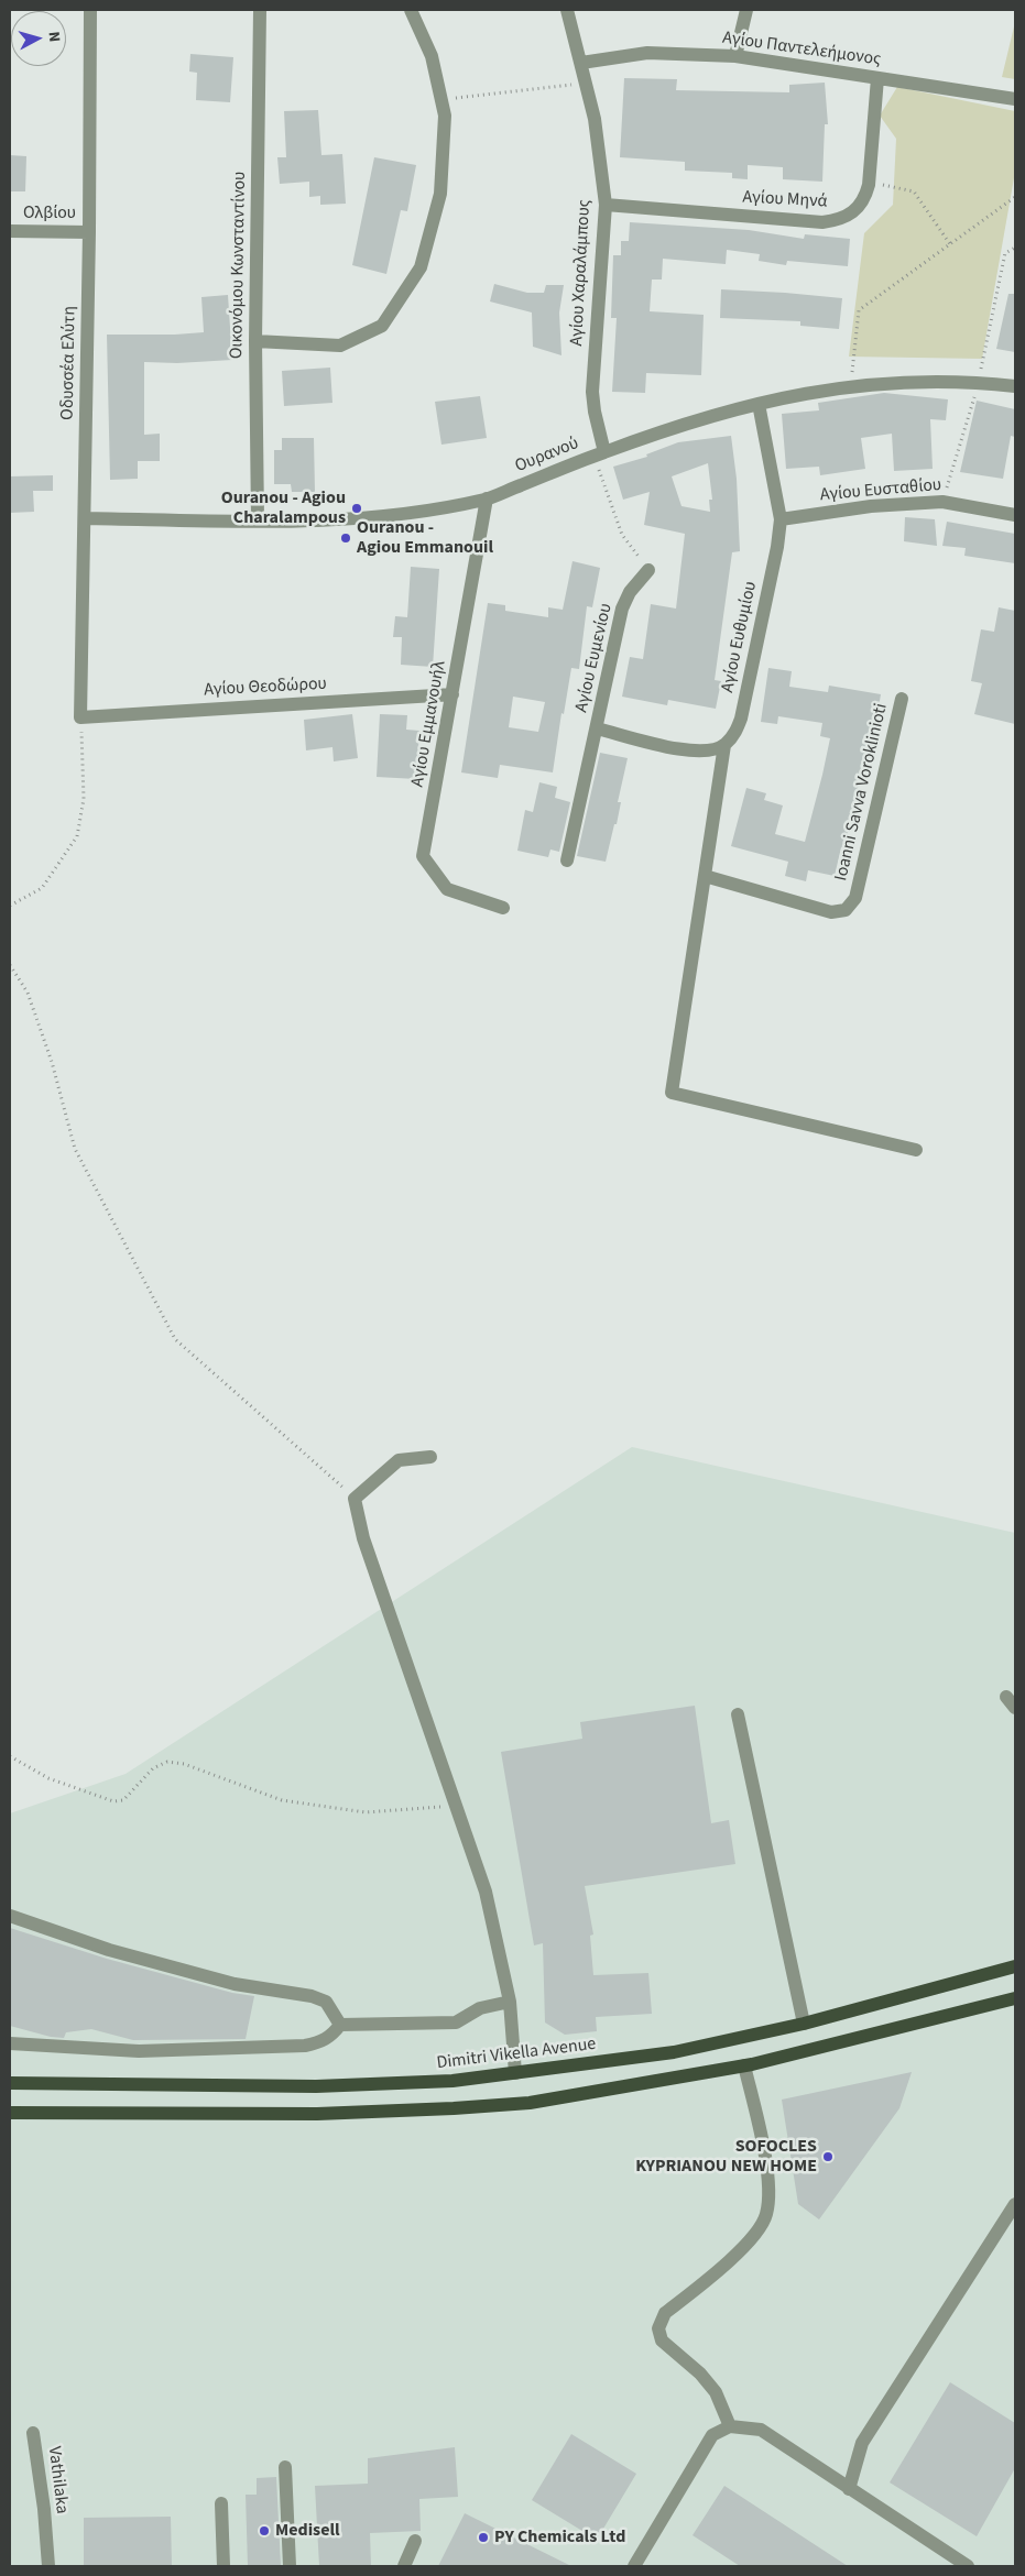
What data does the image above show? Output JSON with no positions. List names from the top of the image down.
{
  "streets": {
    "main road": ["Dimitri Vikella Avenue"],
    "street": [
      "Αγίου Παντελεήμονος",
      "Αγίου Μηνά",
      "Ολβίου",
      "Οικονόμου Κωνσταντίνου",
      "Αγίου Χαραλάμπους",
      "Οδυσσέα Ελύτη",
      "Ουρανού",
      "Αγίου Ευσταθίου",
      "Αγίου Ευθυμίου",
      "Αγίου Ευμενίου",
      "Αγίου Θεοδώρου",
      "Αγίου Εμμανουήλ",
      "Ioanni Savva Voroklinioti",
      "Vathilaka"
    ]
  },
  "crossings": [
    ["Αγίου Παντελεήμονος", "Αγίου Μηνά"],
    ["Αγίου Παντελεήμονος", "Αγίου Χαραλάμπους"],
    ["Αγίου Μηνά", "Αγίου Χαραλάμπους"],
    ["Ολβίου", "Οδυσσέα Ελύτη"],
    ["Οικονόμου Κωνσταντίνου", "Ουρανού"],
    ["Αγίου Χαραλάμπους", "Ουρανού"],
    ["Οδυσσέα Ελύτη", "Ουρανού"],
    ["Οδυσσέα Ελύτη", "Αγίου Θεοδώρου"],
    ["Ουρανού", "Αγίου Ευθυμίου"],
    ["Ουρανού", "Αγίου Εμμανουήλ"],
    ["Αγίου Ευσταθίου", "Αγίου Ευθυμίου"],
    ["Αγίου Θεοδώρου", "Αγίου Εμμανουήλ"]
  ],
  "places": [
    "Ouranou - Agiou Charalampous",
    "Ouranou - Agiou Emmanouil",
    "SOFOCLES KYPRIANOU NEW HOME",
    "Medisell",
    "PY Chemicals Ltd"
  ],
  "north": "right"
}
